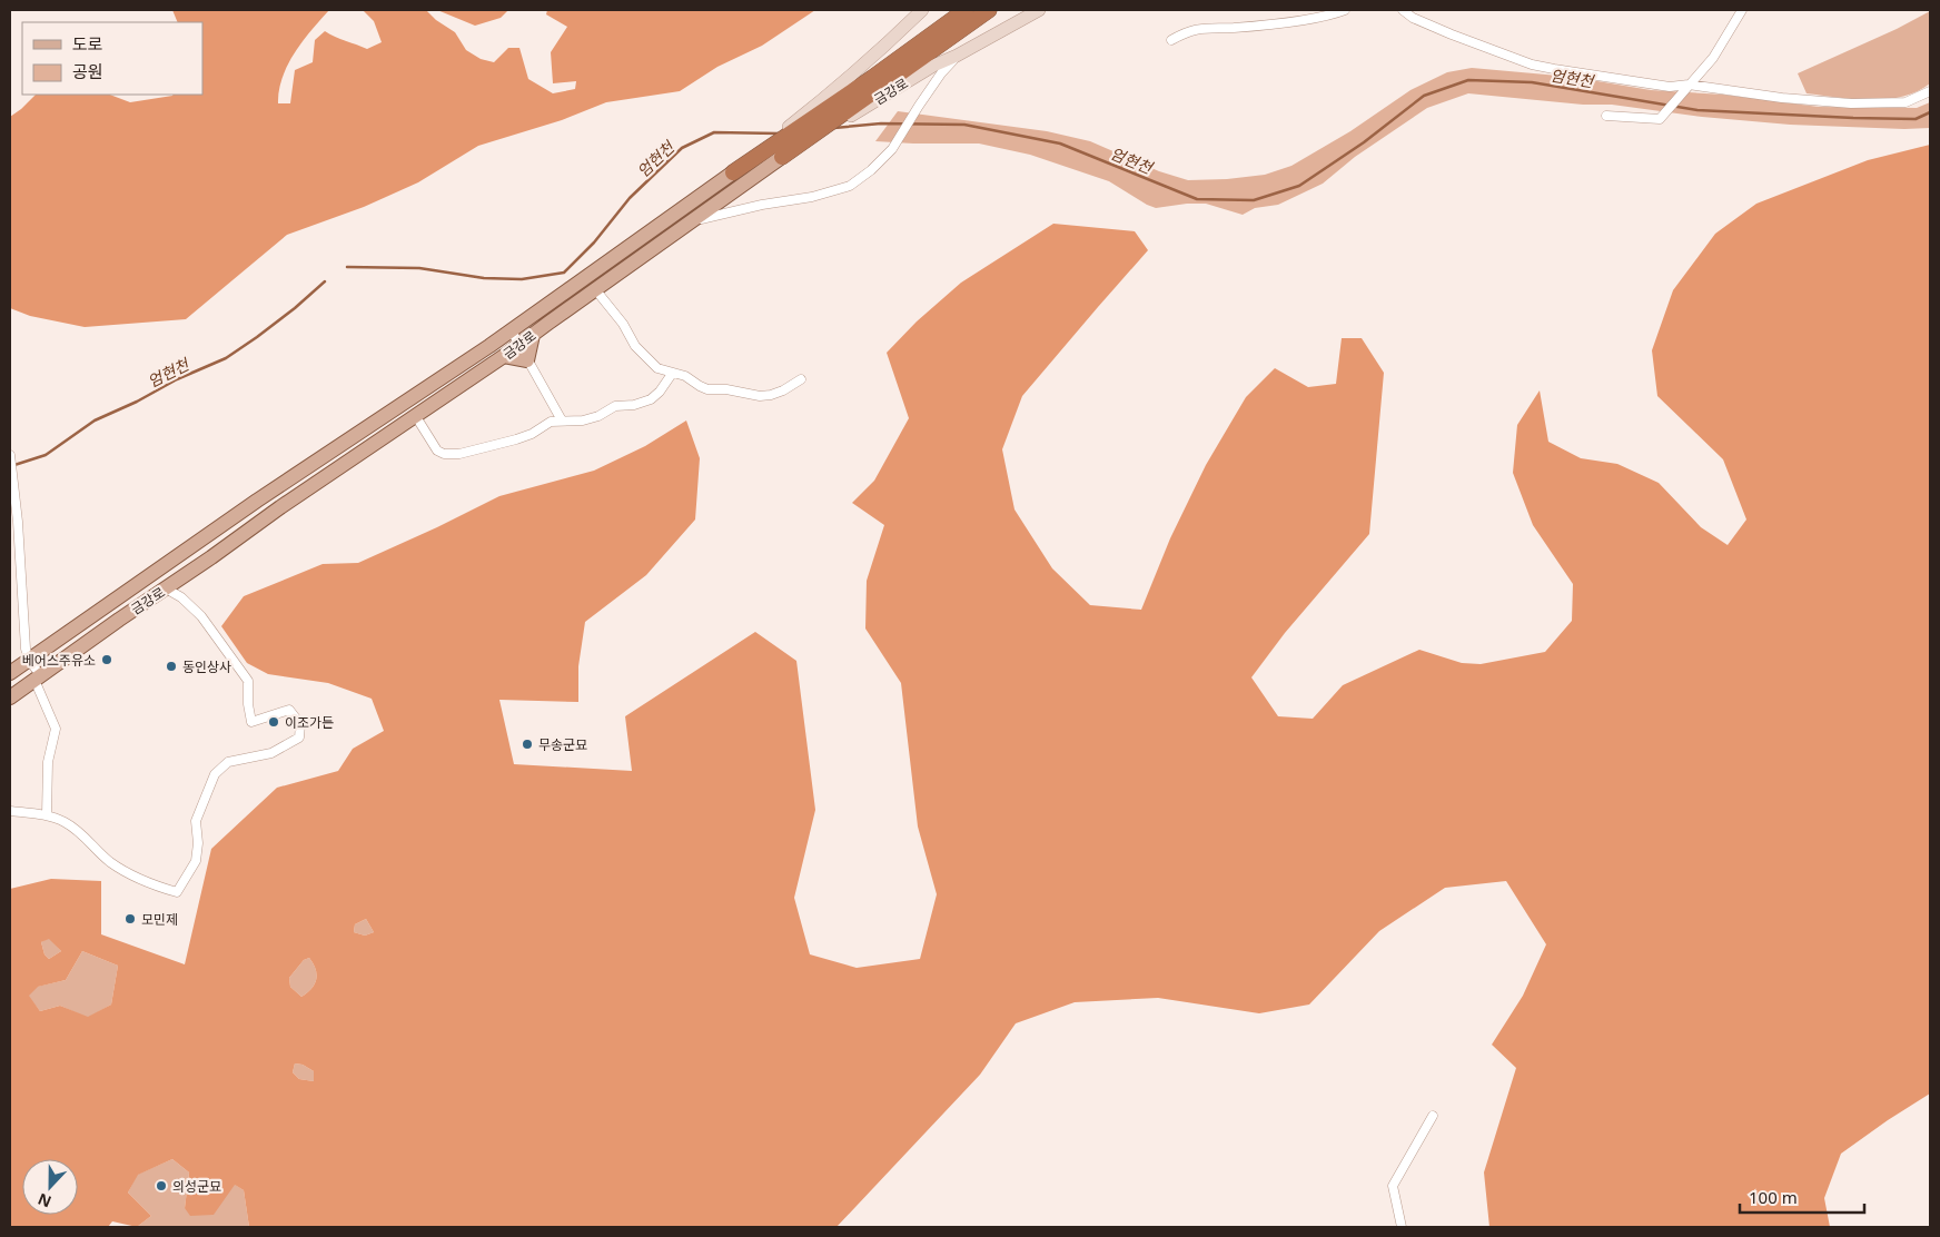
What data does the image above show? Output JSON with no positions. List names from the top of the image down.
{
  "streets": {
    "main road": ["금강로"]
  },
  "water": ["엄현천"],
  "places": [
    "베어스주유소",
    "동인상사",
    "이조가든",
    "무송군묘",
    "모민제",
    "의성군묘"
  ],
  "legend": ["도로", "공원"],
  "scale_bar": "100 m",
  "north": "bottom"
}
